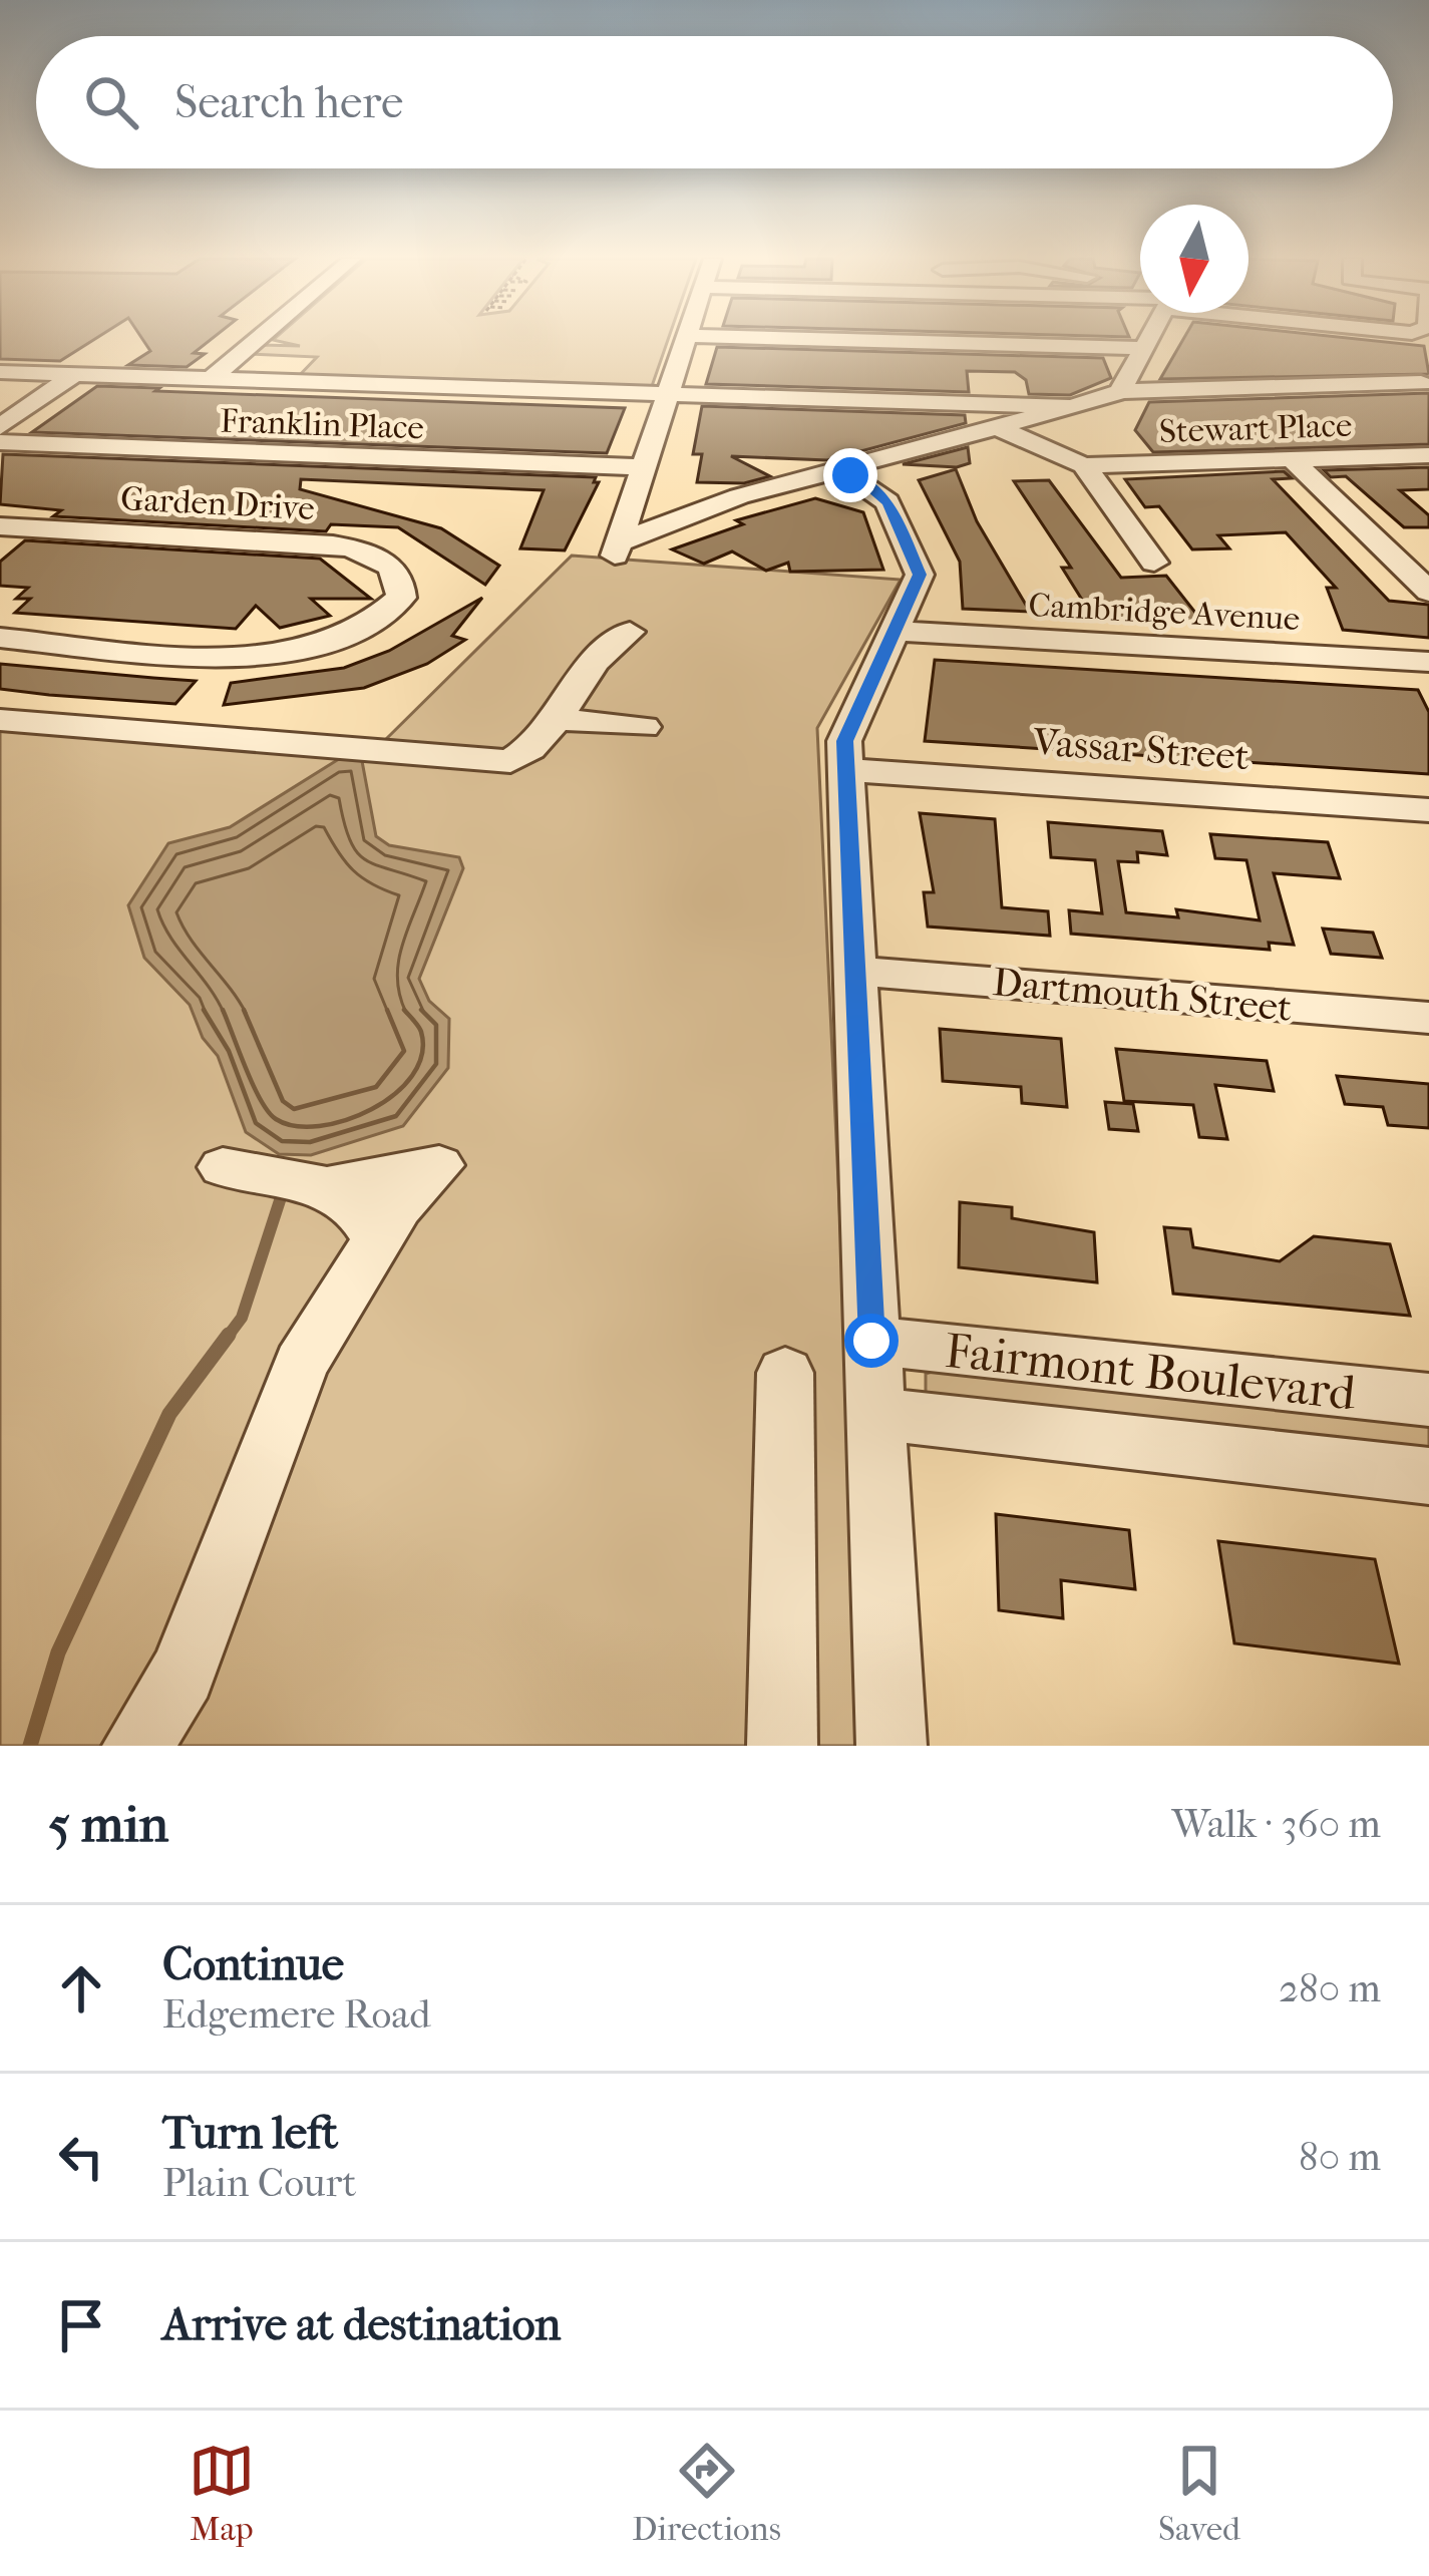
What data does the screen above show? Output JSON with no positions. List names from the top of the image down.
{
  "streets": {
    "street": [
      "Franklin Place",
      "Stewart Place",
      "Garden Drive",
      "Cambridge Avenue",
      "Vassar Street",
      "Dartmouth Street",
      "Fairmont Boulevard"
    ]
  },
  "north": "bottom",
  "page": {
    "search": "Search here",
    "heading": ["5 min", "Walk · 360 m"],
    "list": [
      ["Continue", "Edgemere Road", "280 m"],
      ["Turn left", "Plain Court", "80 m"],
      "Arrive at destination"
    ],
    "nav": ["Map", "Directions", "Saved"]
  }
}
